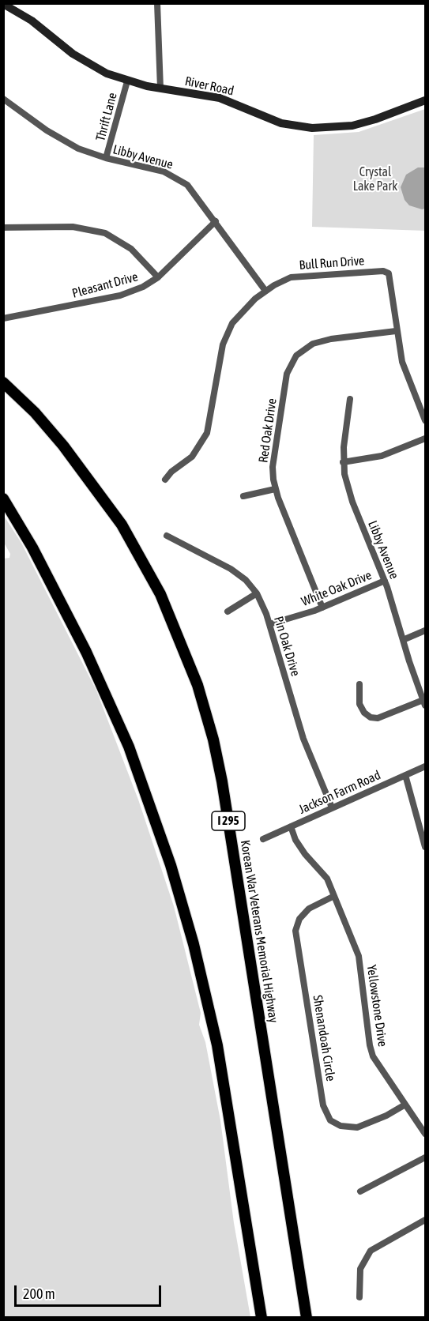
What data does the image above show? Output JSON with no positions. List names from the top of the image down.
{
  "streets": {
    "highway": ["I 295", "Korean War Veterans Memorial Highway"],
    "street": [
      "River Road",
      "Thrift Lane",
      "Libby Avenue",
      "Bull Run Drive",
      "Pleasant Drive",
      "Red Oak Drive",
      "White Oak Drive",
      "Pin Oak Drive",
      "Jackson Farm Road",
      "Yellowstone Drive",
      "Shenandoah Circle"
    ]
  },
  "crossings": [
    ["River Road", "Thrift Lane"],
    ["Thrift Lane", "Libby Avenue"],
    ["Libby Avenue", "Bull Run Drive"],
    ["Libby Avenue", "Pleasant Drive"],
    ["Libby Avenue", "White Oak Drive"],
    ["Bull Run Drive", "Red Oak Drive"],
    ["Red Oak Drive", "White Oak Drive"],
    ["White Oak Drive", "Pin Oak Drive"],
    ["Pin Oak Drive", "Jackson Farm Road"],
    ["Jackson Farm Road", "Yellowstone Drive"],
    ["Yellowstone Drive", "Shenandoah Circle"]
  ],
  "parks": ["Crystal Lake Park"],
  "scale_bar": "200 m"
}
